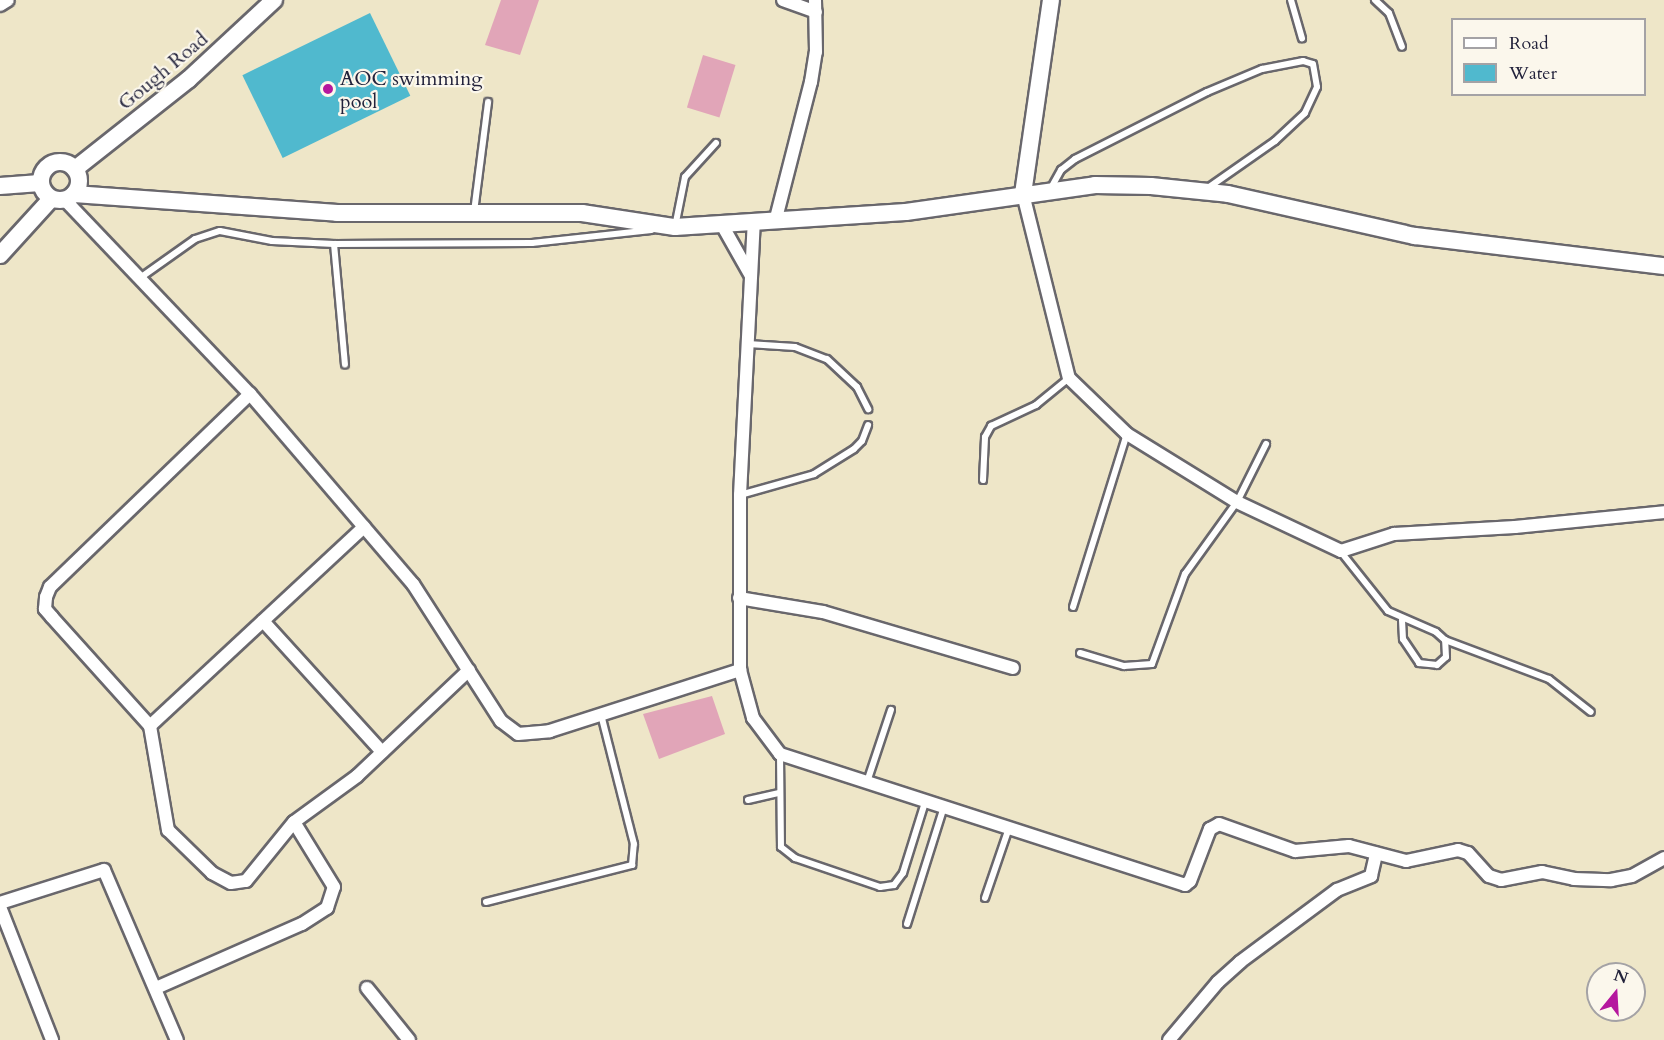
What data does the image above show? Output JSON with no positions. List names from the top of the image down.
{
  "streets": {
    "street": ["Gough Road"]
  },
  "places": ["AOC swimming pool"],
  "legend": ["Road", "Water"],
  "north": "top"
}
